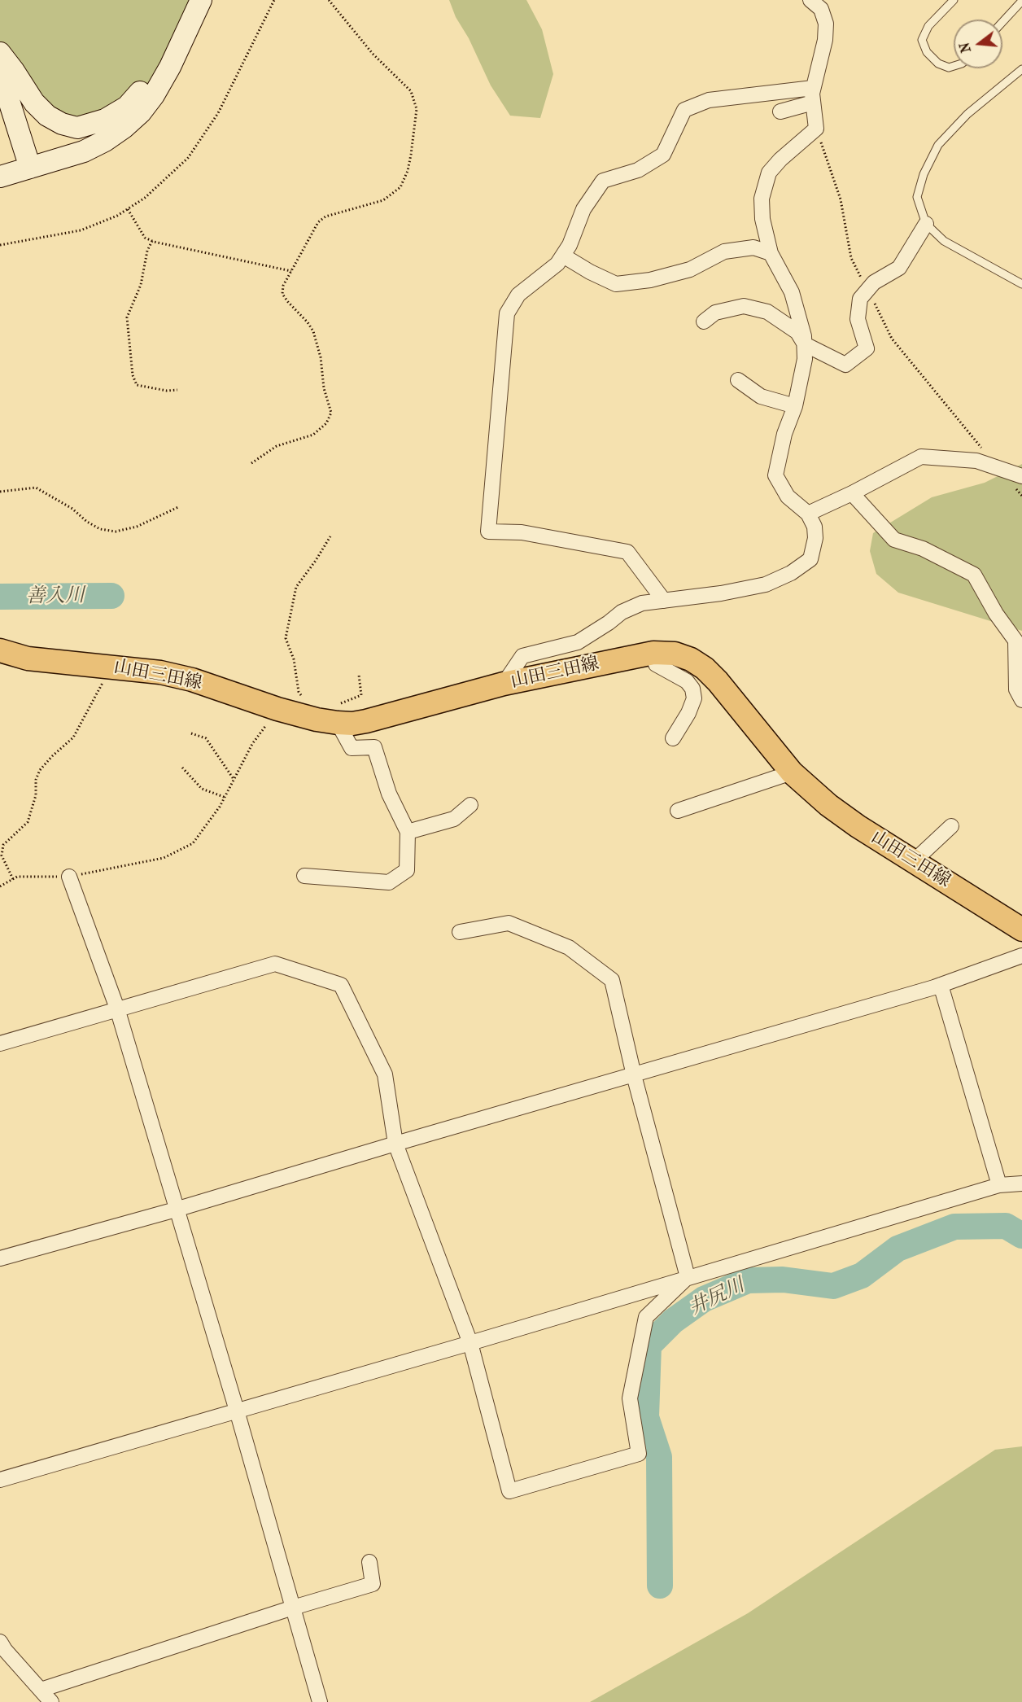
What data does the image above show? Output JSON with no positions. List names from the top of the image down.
{
  "streets": {
    "main road": ["山田三田線"]
  },
  "water": ["善入川", "井尻川"],
  "north": "left"
}
